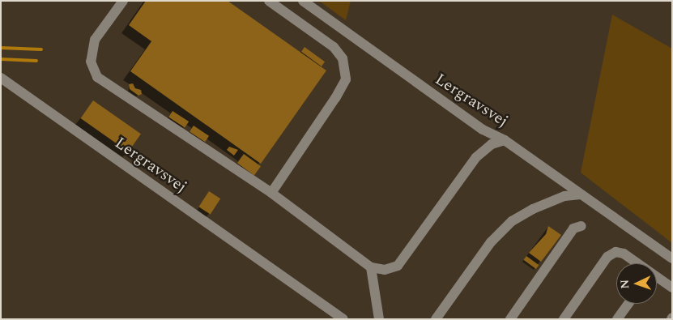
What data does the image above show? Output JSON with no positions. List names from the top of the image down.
{
  "streets": {
    "lane": ["Lergravsvej"]
  },
  "north": "left"
}
